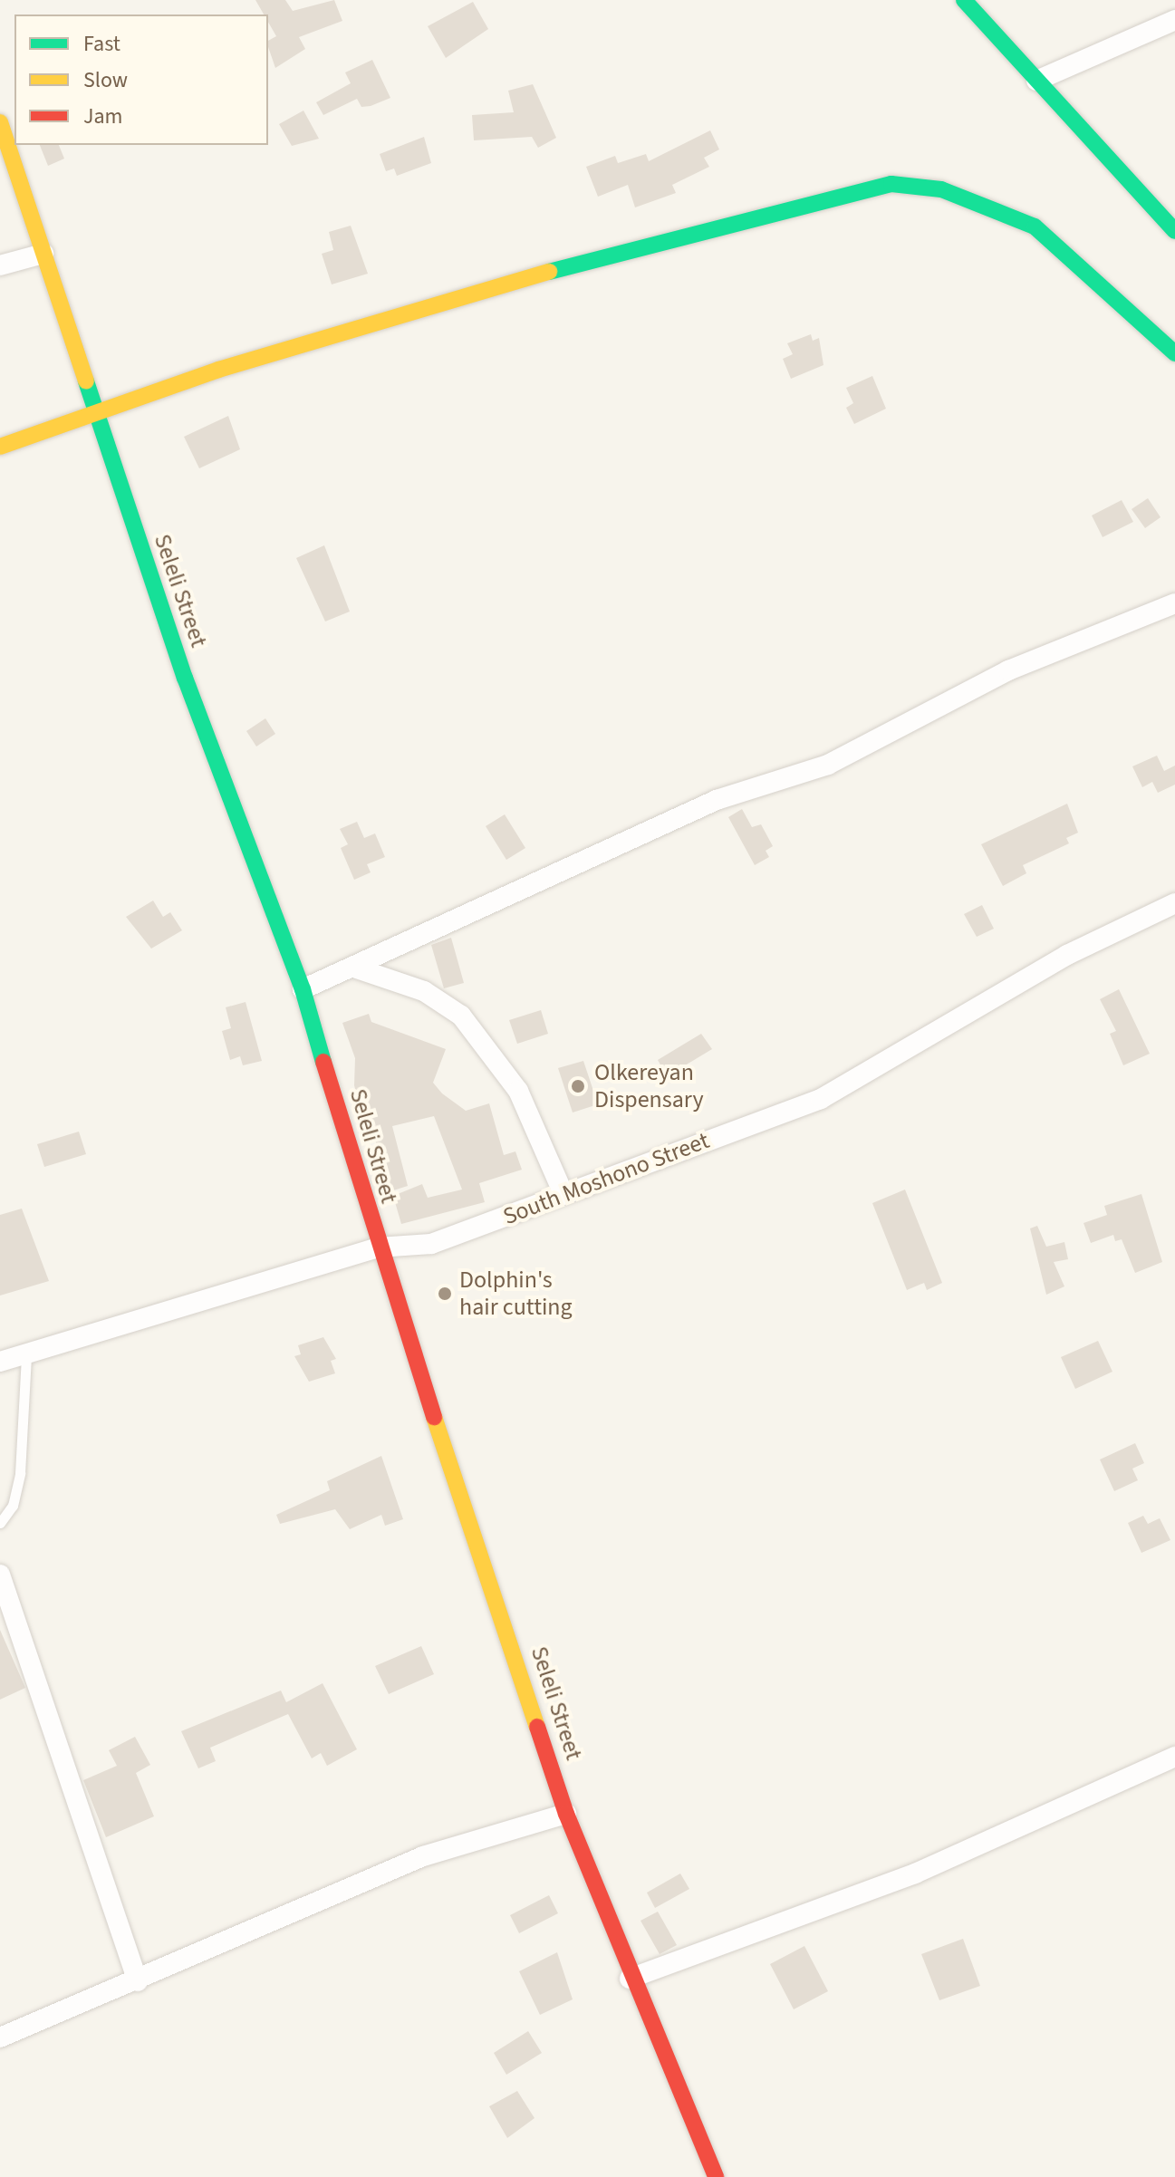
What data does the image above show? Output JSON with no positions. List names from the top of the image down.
{
  "streets": {
    "street": ["Seleli Street", "South Moshono Street"]
  },
  "crossings": [
    ["Seleli Street", "South Moshono Street"]
  ],
  "places": ["Olkereyan Dispensary", "Dolphin's hair cutting"],
  "legend": ["Fast", "Slow", "Jam"]
}
